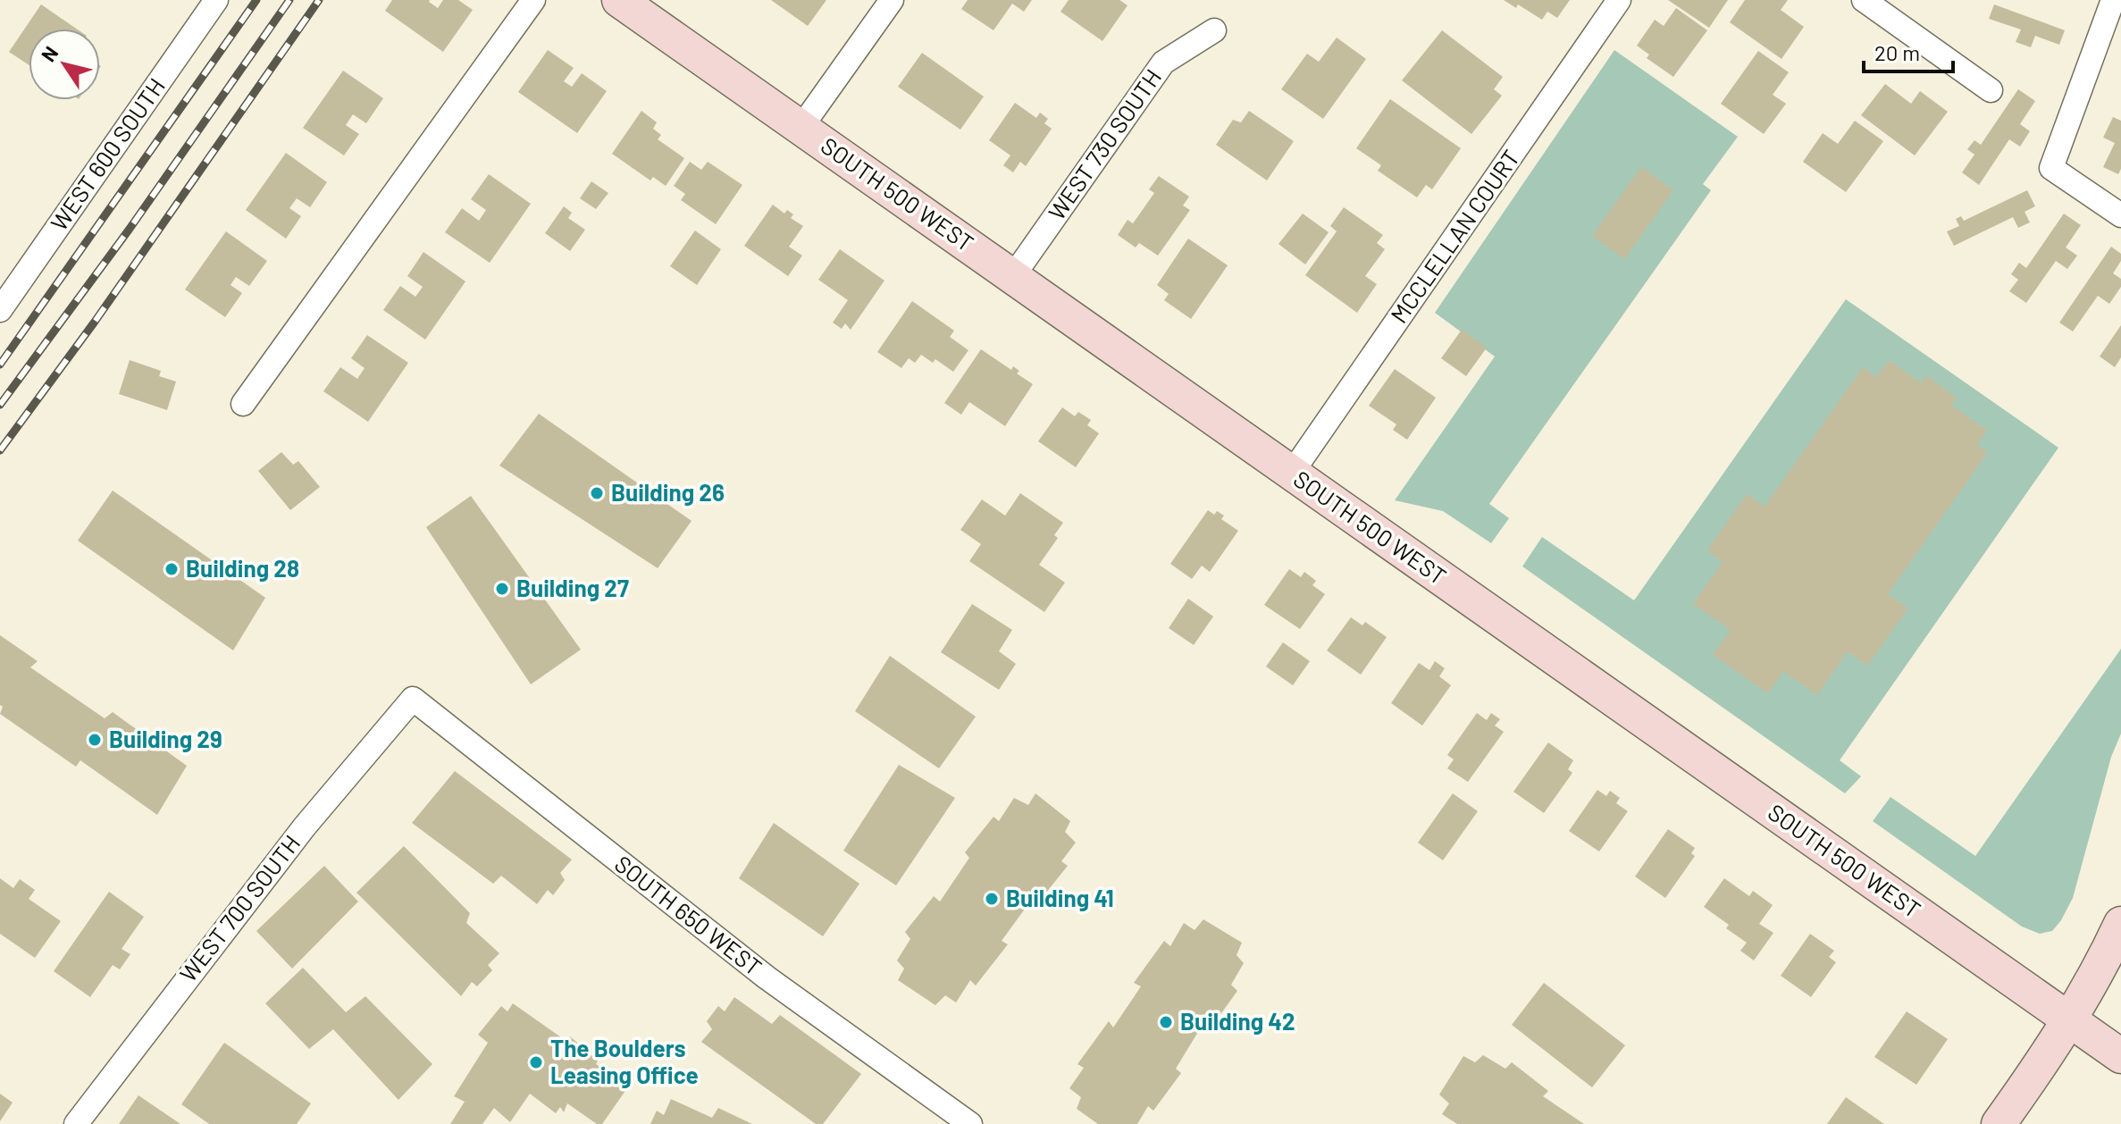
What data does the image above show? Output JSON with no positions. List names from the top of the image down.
{
  "streets": {
    "main road": ["SOUTH 500 WEST"],
    "street": [
      "WEST 730 SOUTH",
      "WEST 600 SOUTH",
      "MCCLELLAN COURT",
      "WEST 700 SOUTH",
      "SOUTH 650 WEST"
    ]
  },
  "crossings": [
    ["WEST 730 SOUTH", "SOUTH 500 WEST"],
    ["SOUTH 500 WEST", "MCCLELLAN COURT"],
    ["WEST 700 SOUTH", "SOUTH 650 WEST"]
  ],
  "places": [
    "Building 26",
    "Building 28",
    "Building 27",
    "Building 29",
    "Building 41",
    "Building 42",
    "The Boulders Leasing Office"
  ],
  "scale_bar": "20 m",
  "north": "top left"
}
